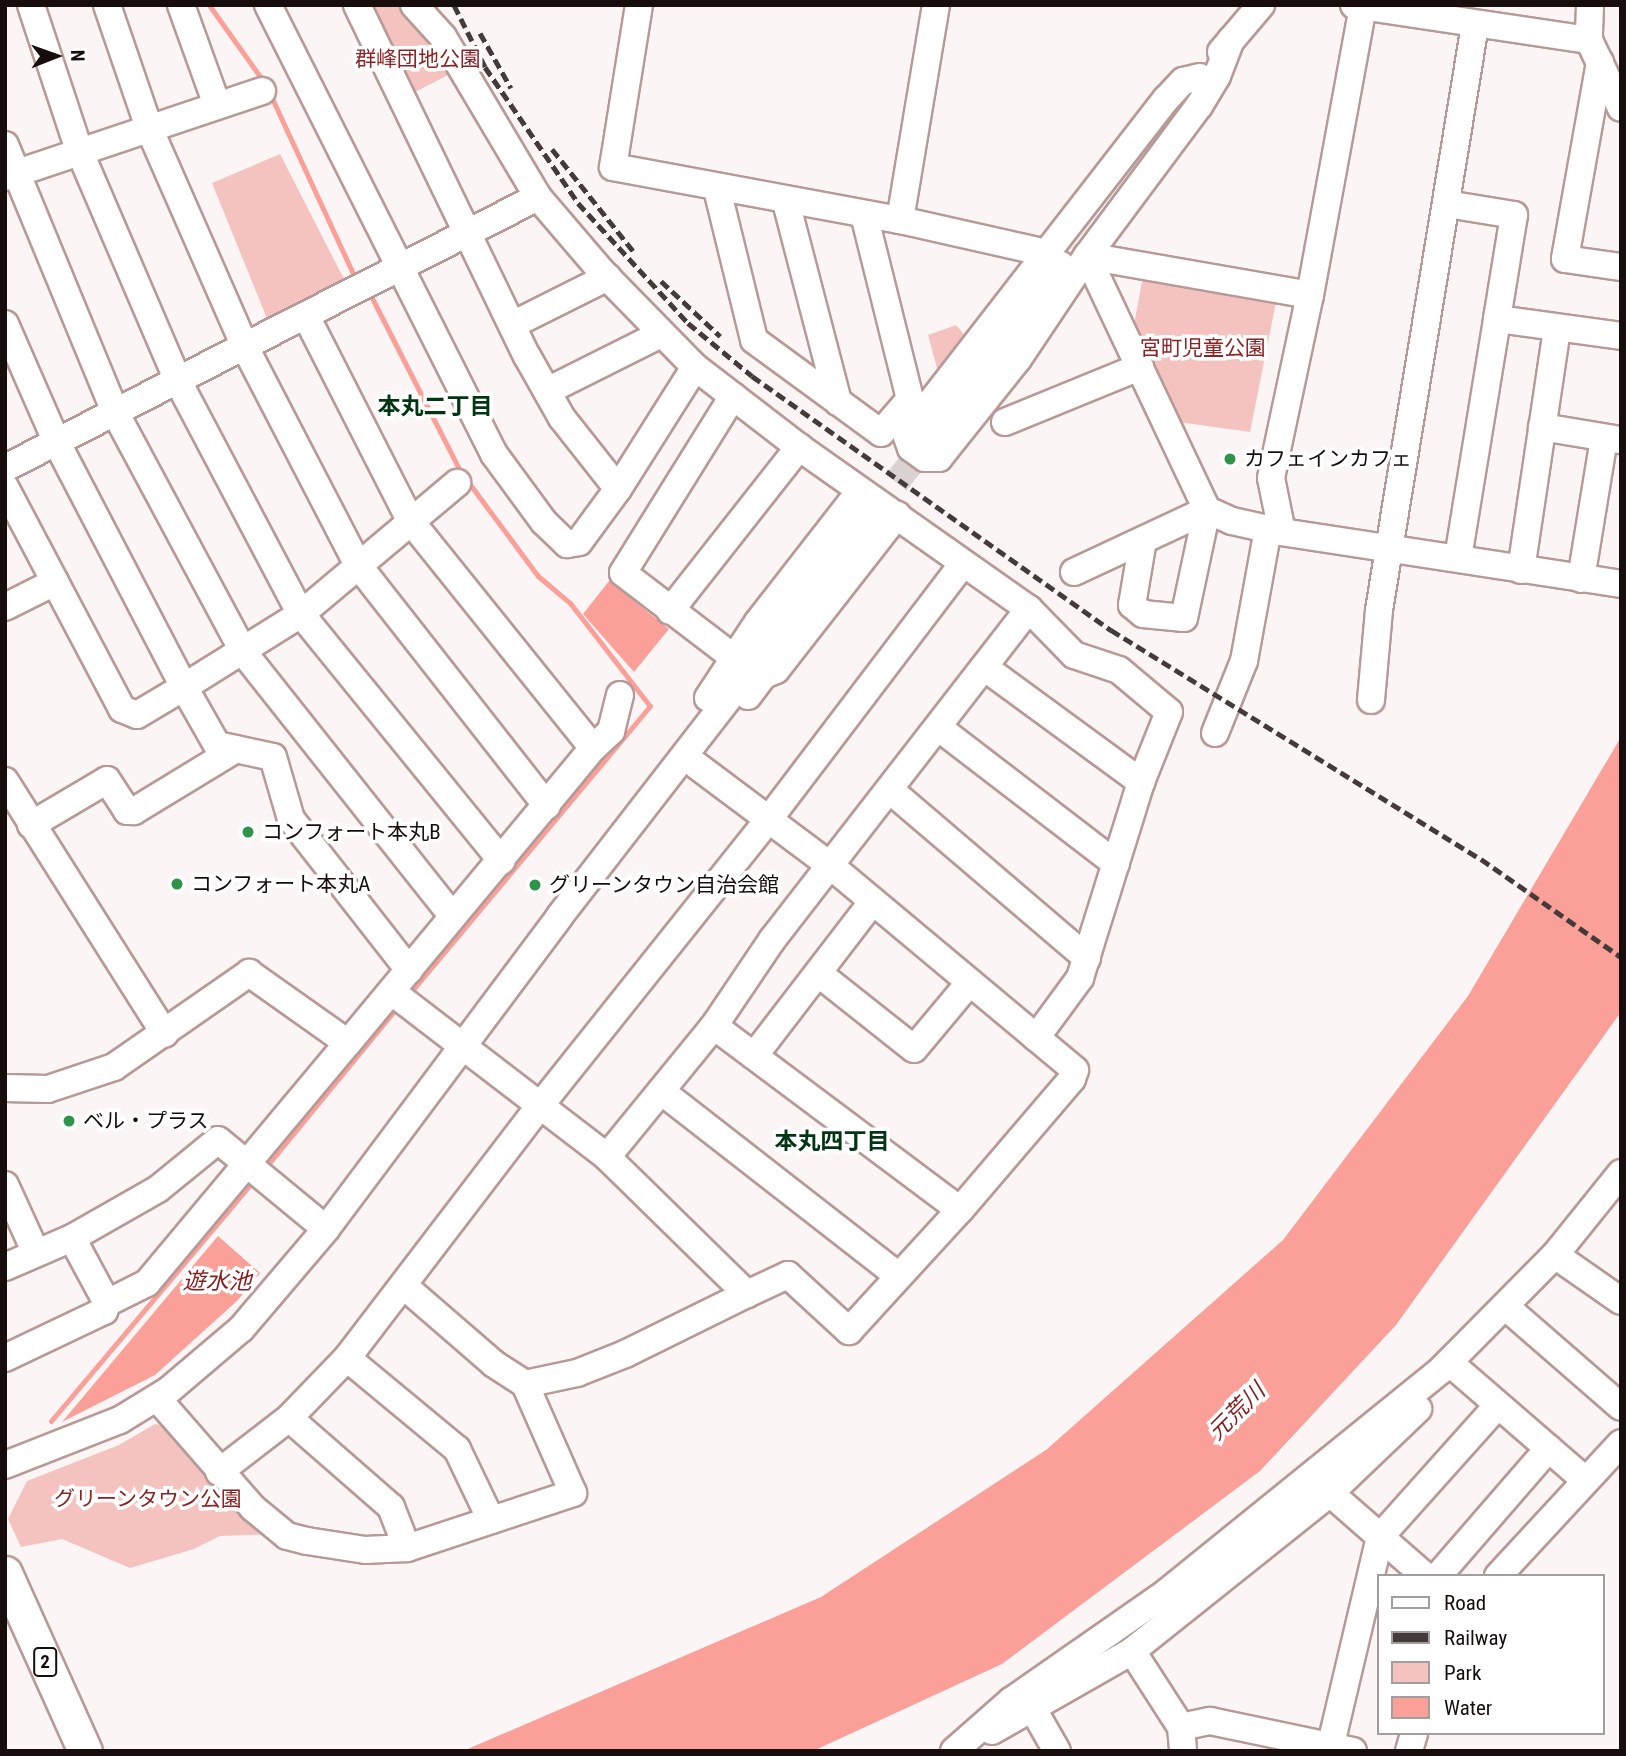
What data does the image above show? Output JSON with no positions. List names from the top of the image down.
{
  "streets": {
    "main road": ["2"]
  },
  "districts": ["本丸二丁目", "本丸四丁目"],
  "water": ["遊水池", "元荒川"],
  "parks": ["群峰団地公園", "宮町児童公園", "グリーンタウン公園"],
  "places": [
    "カフェインカフェ",
    "コンフォート本丸B",
    "コンフォート本丸A",
    "グリーンタウン自治会館",
    "ベル・プラス"
  ],
  "legend": [
    "Road",
    "Railway",
    "Park",
    "Water"
  ],
  "north": "right"
}
